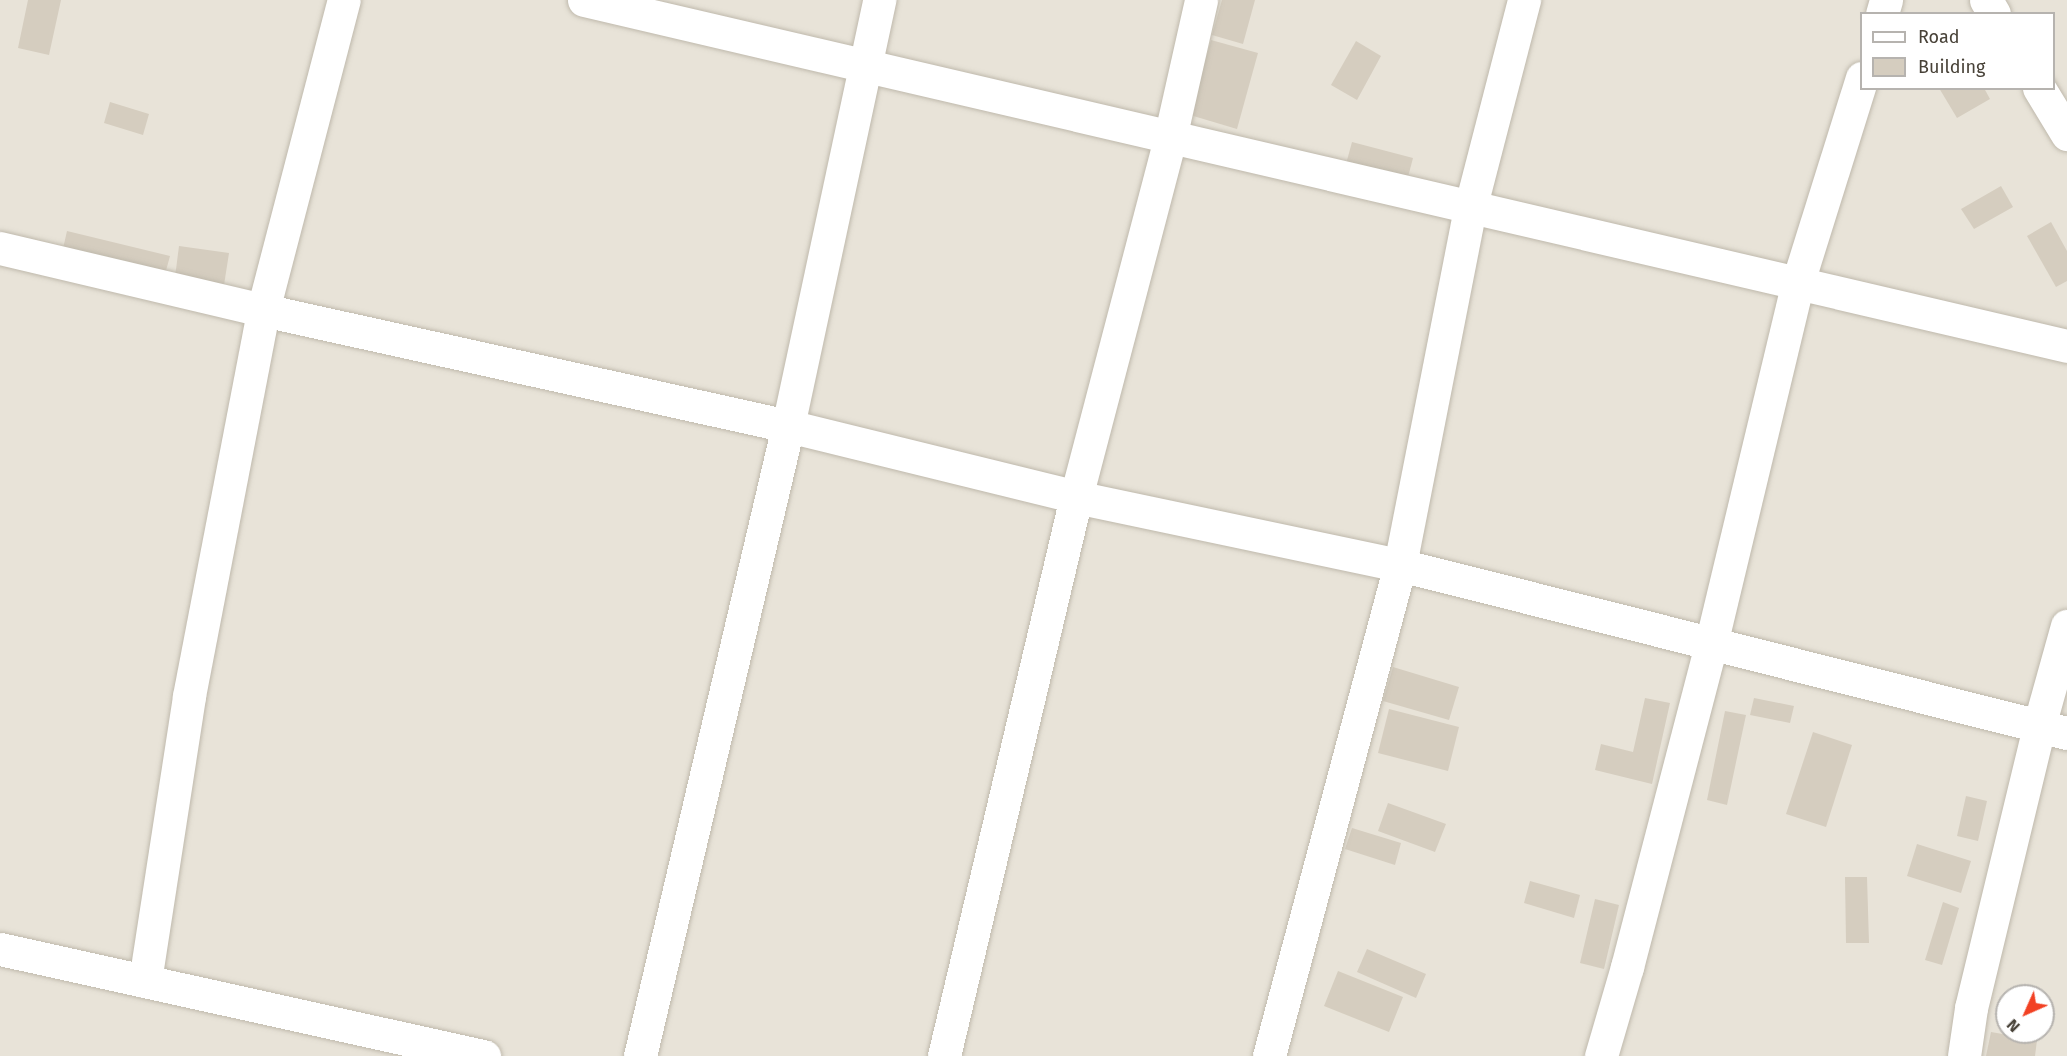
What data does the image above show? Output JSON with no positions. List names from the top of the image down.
{
  "legend": ["Road", "Building"],
  "north": "bottom left"
}
